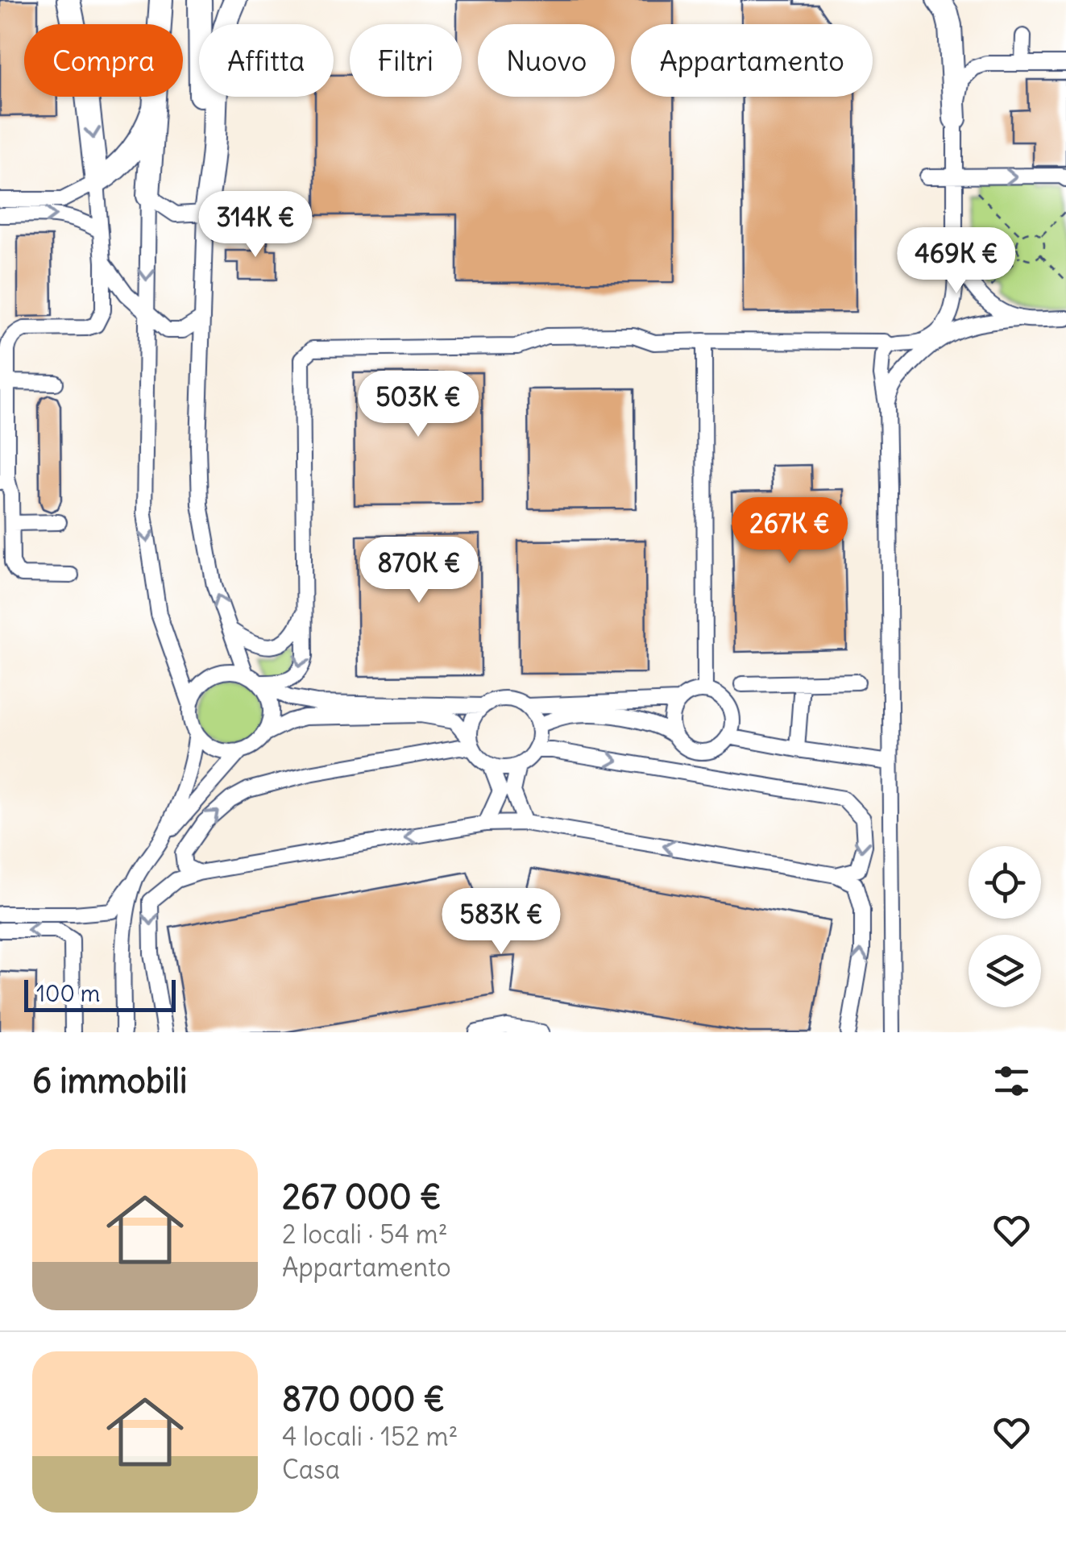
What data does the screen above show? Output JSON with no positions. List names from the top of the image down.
{
  "scale_bar": "100 m",
  "page": {
    "chip": [
      "Compra",
      "Affitta",
      "Filtri",
      "Nuovo",
      "Appartamento"
    ],
    "price": [
      "314K €",
      "469K €",
      "503K €",
      "267K €",
      "870K €",
      "583K €"
    ],
    "scale": "100 m",
    "heading": "6 immobili",
    "list": [
      {
        "name": "267 000 €",
        "note": "2 locali · 54 m² · Appartamento"
      },
      {
        "name": "870 000 €",
        "note": "4 locali · 152 m² · Casa"
      }
    ]
  }
}
